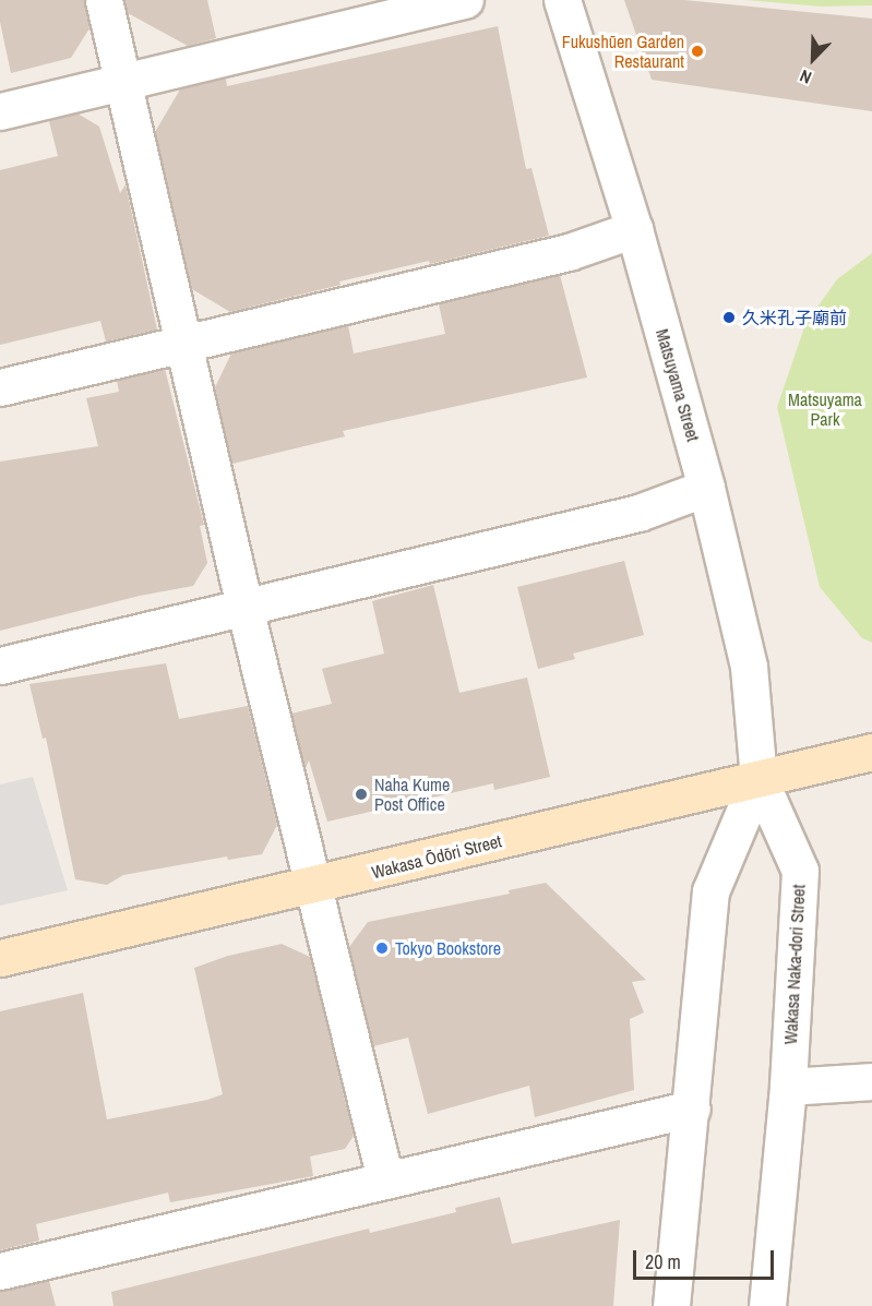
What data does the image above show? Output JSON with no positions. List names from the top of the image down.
{
  "streets": {
    "main road": ["Wakasa Ōdōri Street"],
    "street": ["Matsuyama Street", "Wakasa Naka-dori Street"]
  },
  "crossings": [
    ["Matsuyama Street", "Wakasa Ōdōri Street"],
    ["Matsuyama Street", "Wakasa Naka-dori Street"],
    ["Wakasa Ōdōri Street", "Wakasa Naka-dori Street"]
  ],
  "parks": ["Matsuyama Park"],
  "places": [
    "Fukushūen Garden Restaurant",
    "久米孔子廟前",
    "Naha Kume Post Office",
    "Tokyo Bookstore"
  ],
  "scale_bar": "20 m",
  "north": "bottom left"
}
